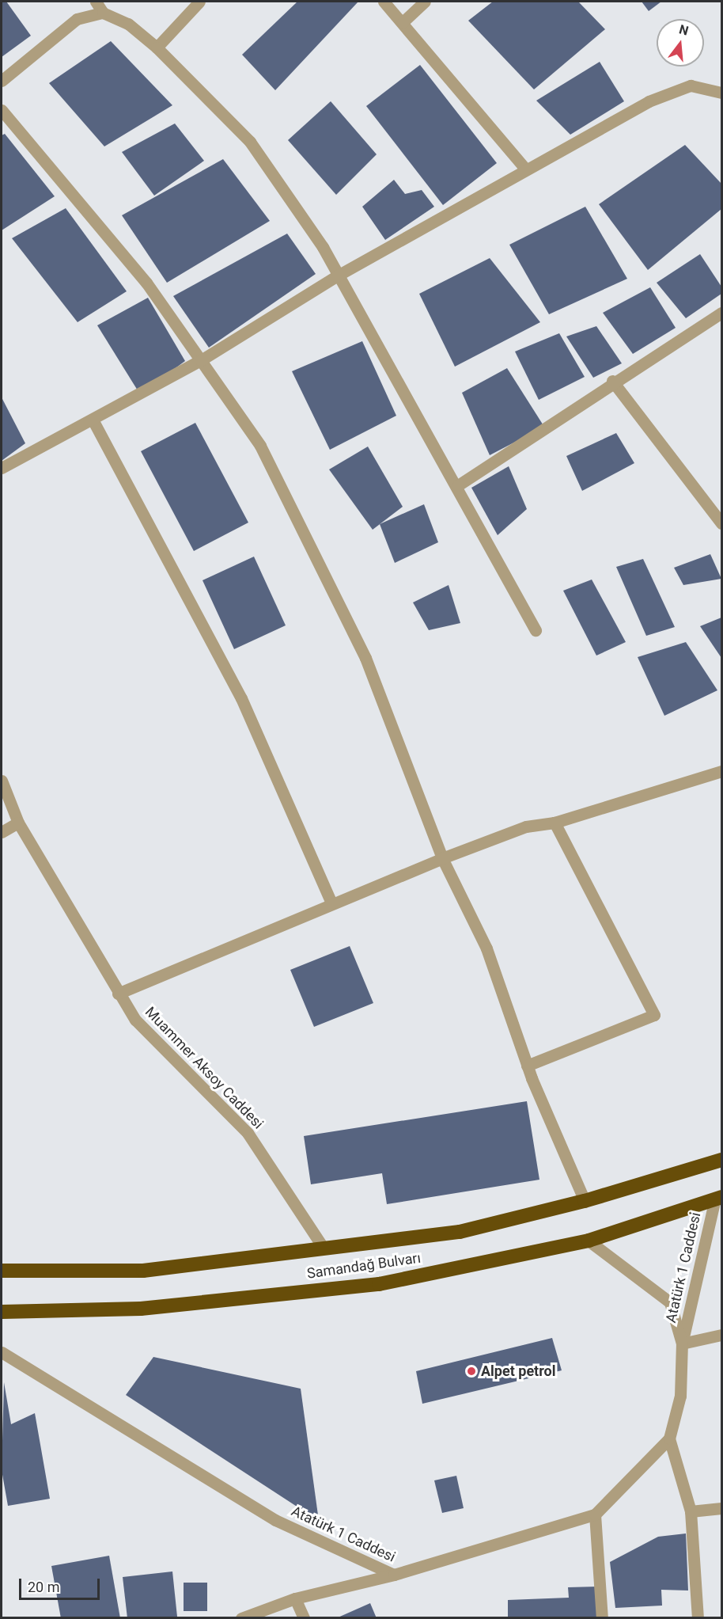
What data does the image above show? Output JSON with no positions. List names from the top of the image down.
{
  "streets": {
    "highway": ["Samandağ Bulvarı"],
    "street": ["Muammer Aksoy Caddesi", "Atatürk 1 Caddesi"]
  },
  "crossings": [
    ["Muammer Aksoy Caddesi", "Samandağ Bulvarı"],
    ["Samandağ Bulvarı", "Atatürk 1 Caddesi"]
  ],
  "places": ["Alpet petrol"],
  "scale_bar": "20 m",
  "north": "top"
}
